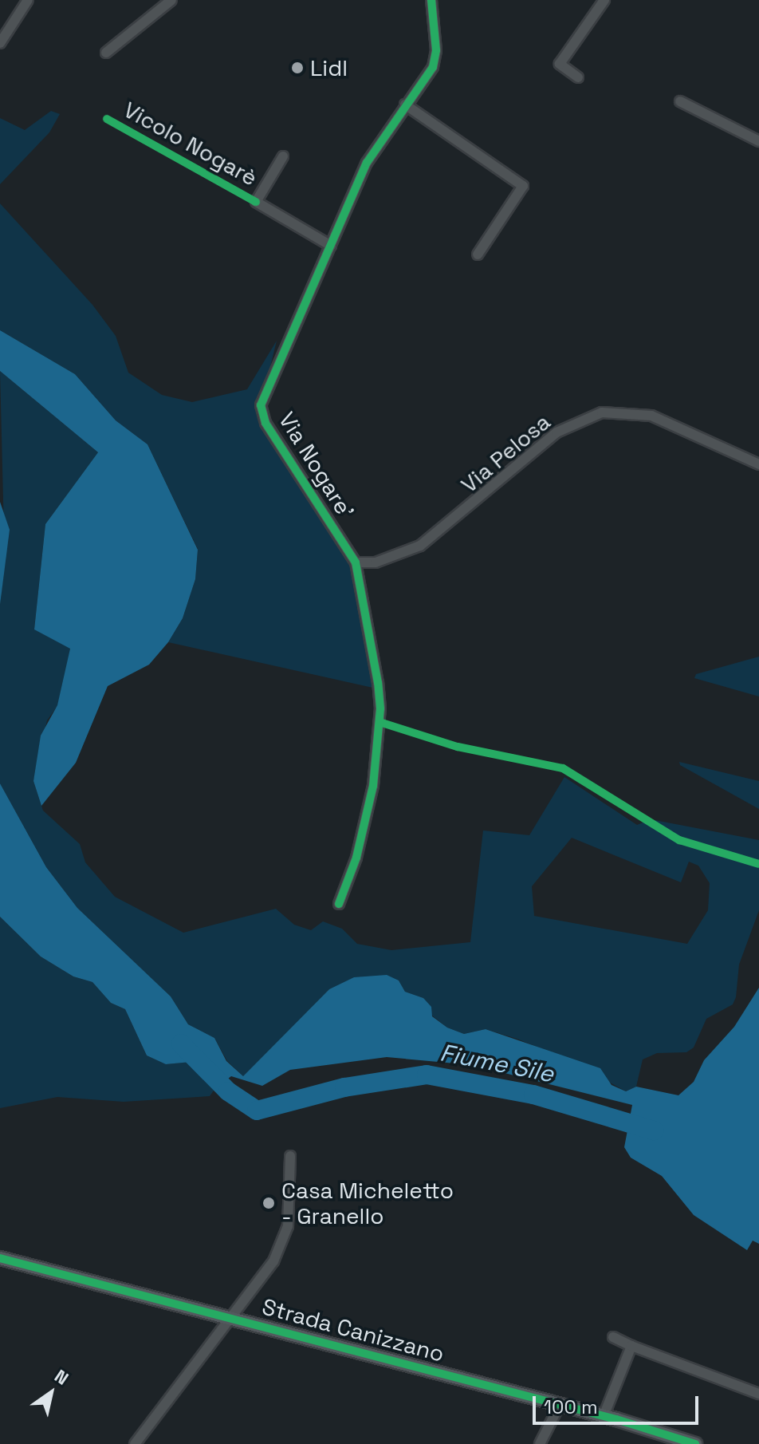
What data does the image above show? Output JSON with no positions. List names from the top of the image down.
{
  "streets": {
    "street": [
      "Vicolo Nogarè",
      "Via Pelosa",
      "Via Nogare'",
      "Strada Canizzano"
    ]
  },
  "crossings": [
    ["Vicolo Nogarè", "Via Nogare'"],
    ["Via Pelosa", "Via Nogare'"]
  ],
  "water": ["Fiume Sile"],
  "places": ["Lidl", "Casa Micheletto - Granello"],
  "scale_bar": "100 m",
  "north": "top right"
}
